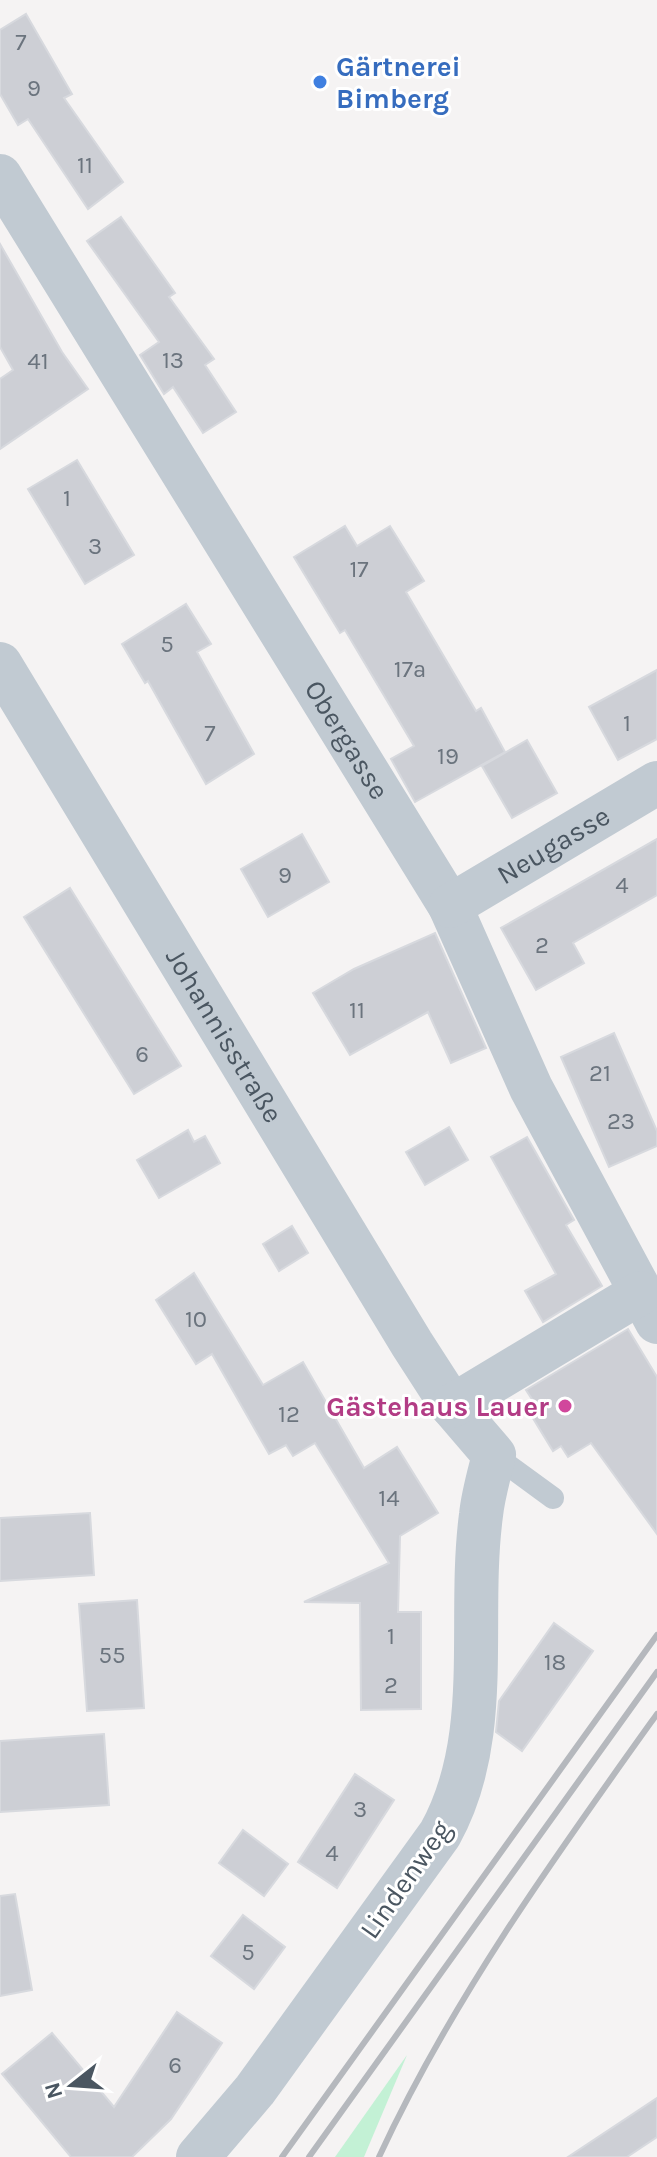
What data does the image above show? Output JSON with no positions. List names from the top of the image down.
{
  "streets": {
    "street": [
      "Obergasse",
      "Neugasse",
      "Johannisstraße",
      "Lindenweg"
    ]
  },
  "crossings": [
    ["Obergasse", "Neugasse"],
    ["Johannisstraße", "Lindenweg"]
  ],
  "places": ["Gärtnerei Bimberg", "Gästehaus Lauer"],
  "house_numbers": [
    "7",
    "9",
    "11",
    "13",
    "41",
    "1",
    "3",
    "17",
    "5",
    "17a",
    "1",
    "7",
    "19",
    "9",
    "4",
    "2",
    "11",
    "6",
    "21",
    "23",
    "10",
    "12",
    "14",
    "1",
    "55",
    "18",
    "2",
    "3",
    "4",
    "5",
    "6"
  ],
  "north": "left"
}
